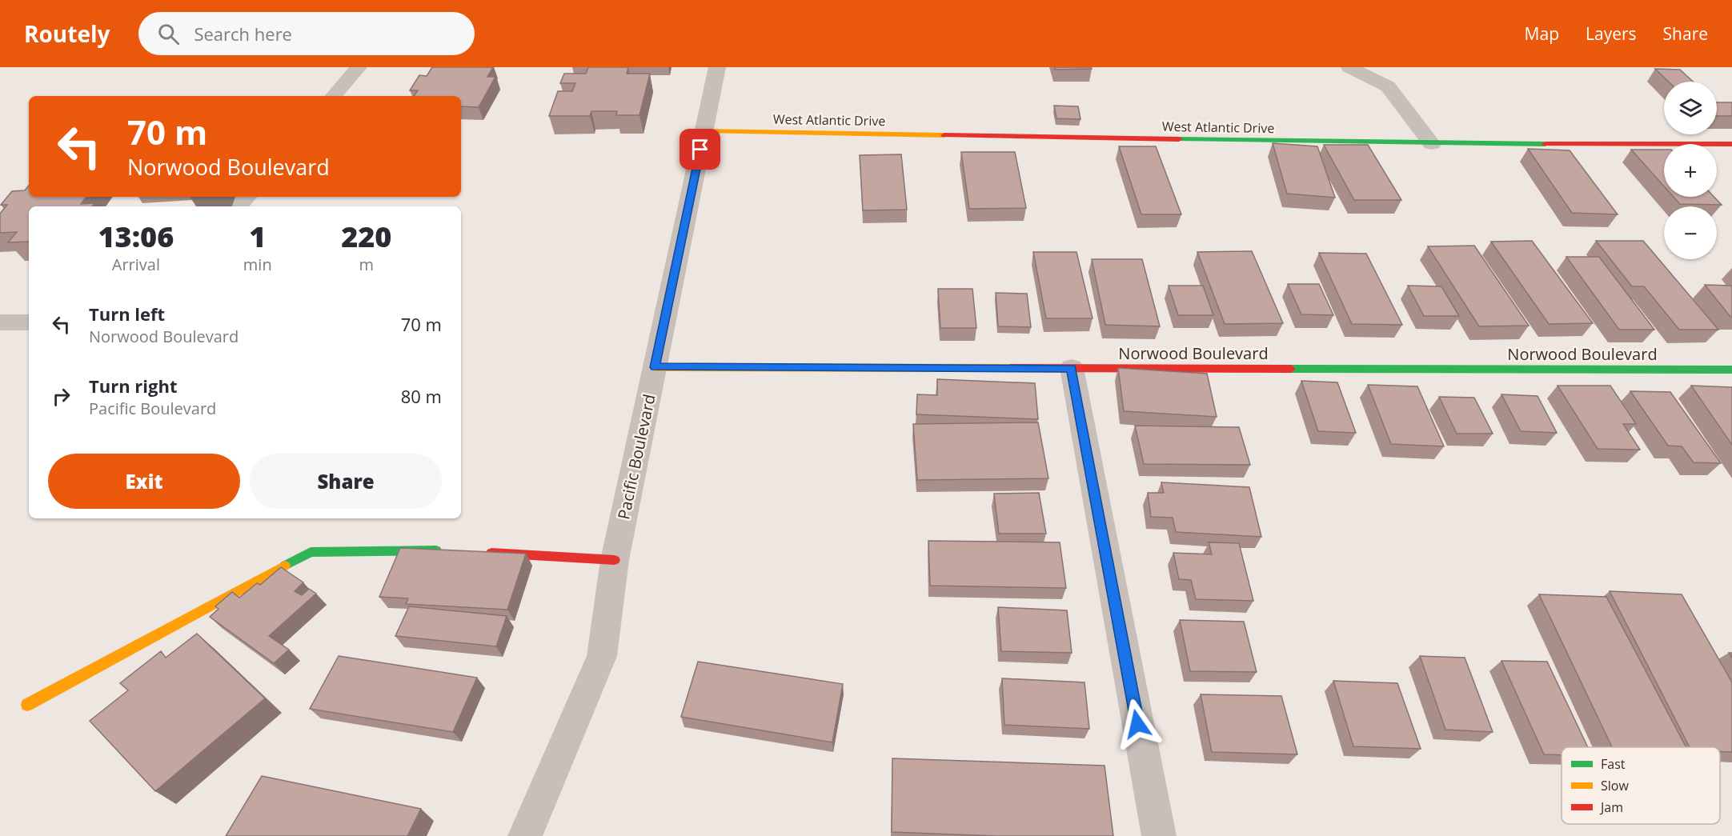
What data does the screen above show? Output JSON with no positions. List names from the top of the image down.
{
  "streets": {
    "street": ["West Atlantic Drive", "Norwood Boulevard", "Pacific Boulevard"]
  },
  "crossings": [
    ["West Atlantic Drive", "Pacific Boulevard"],
    ["Norwood Boulevard", "Pacific Boulevard"]
  ],
  "legend": ["Fast", "Slow", "Jam"],
  "page": {
    "header": "Routely",
    "search": "Search here",
    "nav": ["Map", "Layers", "Share"],
    "map_buttons": ["+", "−"],
    "turn": ["70 m", "Norwood Boulevard"],
    "eta": [
      "13:06",
      "Arrival",
      "1",
      "min",
      "220",
      "m"
    ],
    "list": [
      {
        "name": "Turn left",
        "note": "Norwood Boulevard",
        "value": "70 m"
      },
      {
        "name": "Turn right",
        "note": "Pacific Boulevard",
        "value": "80 m"
      }
    ],
    "buttons": ["Exit", "Share"]
  }
}
